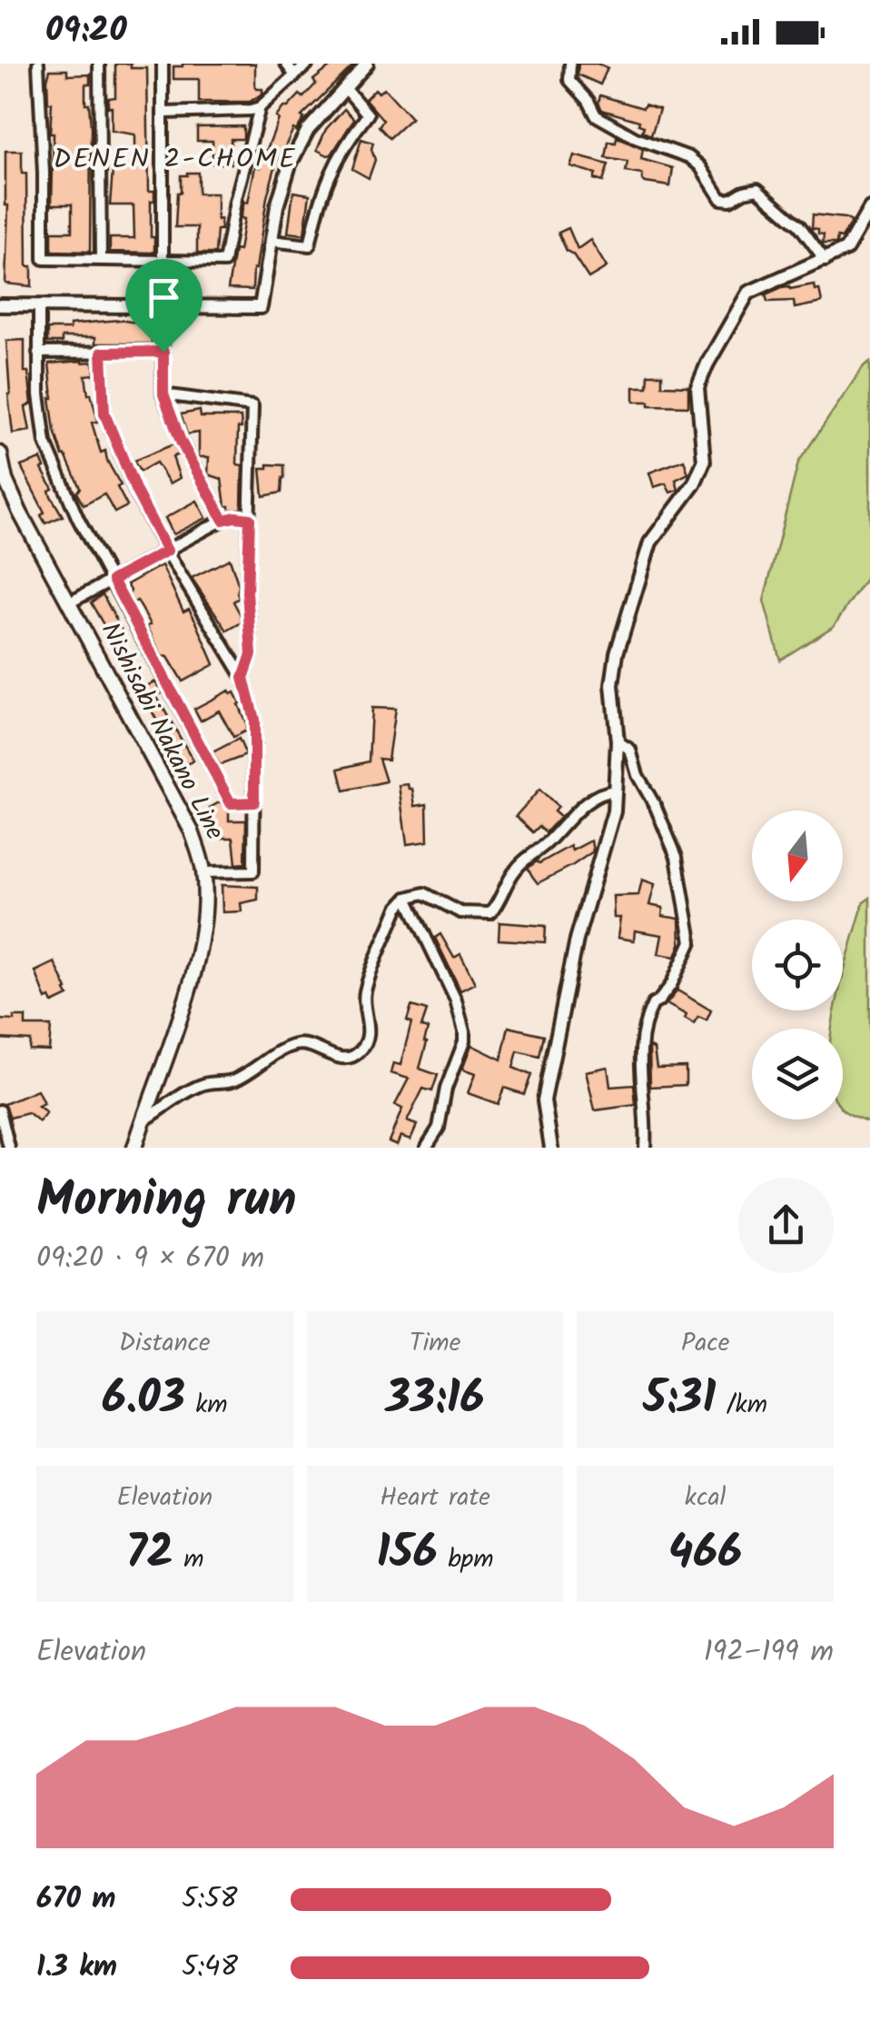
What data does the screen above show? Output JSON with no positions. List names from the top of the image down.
{
  "streets": {
    "main road": ["Nishisabi Nakano Line"]
  },
  "districts": ["DENEN 2-CHOME"],
  "north": "bottom",
  "page": {
    "status": "09:20",
    "heading": ["Morning run", "09:20 · 9 × 670 m"],
    "stats": [
      ["Distance", "6.03 km"],
      ["Time", "33:16"],
      ["Pace", "5:31 /km"],
      ["Elevation", "72 m"],
      ["Heart rate", "156 bpm"],
      ["kcal", "466"]
    ],
    "chart": ["Elevation", "192–199 m"],
    "list": [
      {
        "name": "670 m",
        "note": "5:58"
      },
      {
        "name": "1.3 km",
        "note": "5:48"
      }
    ]
  }
}
